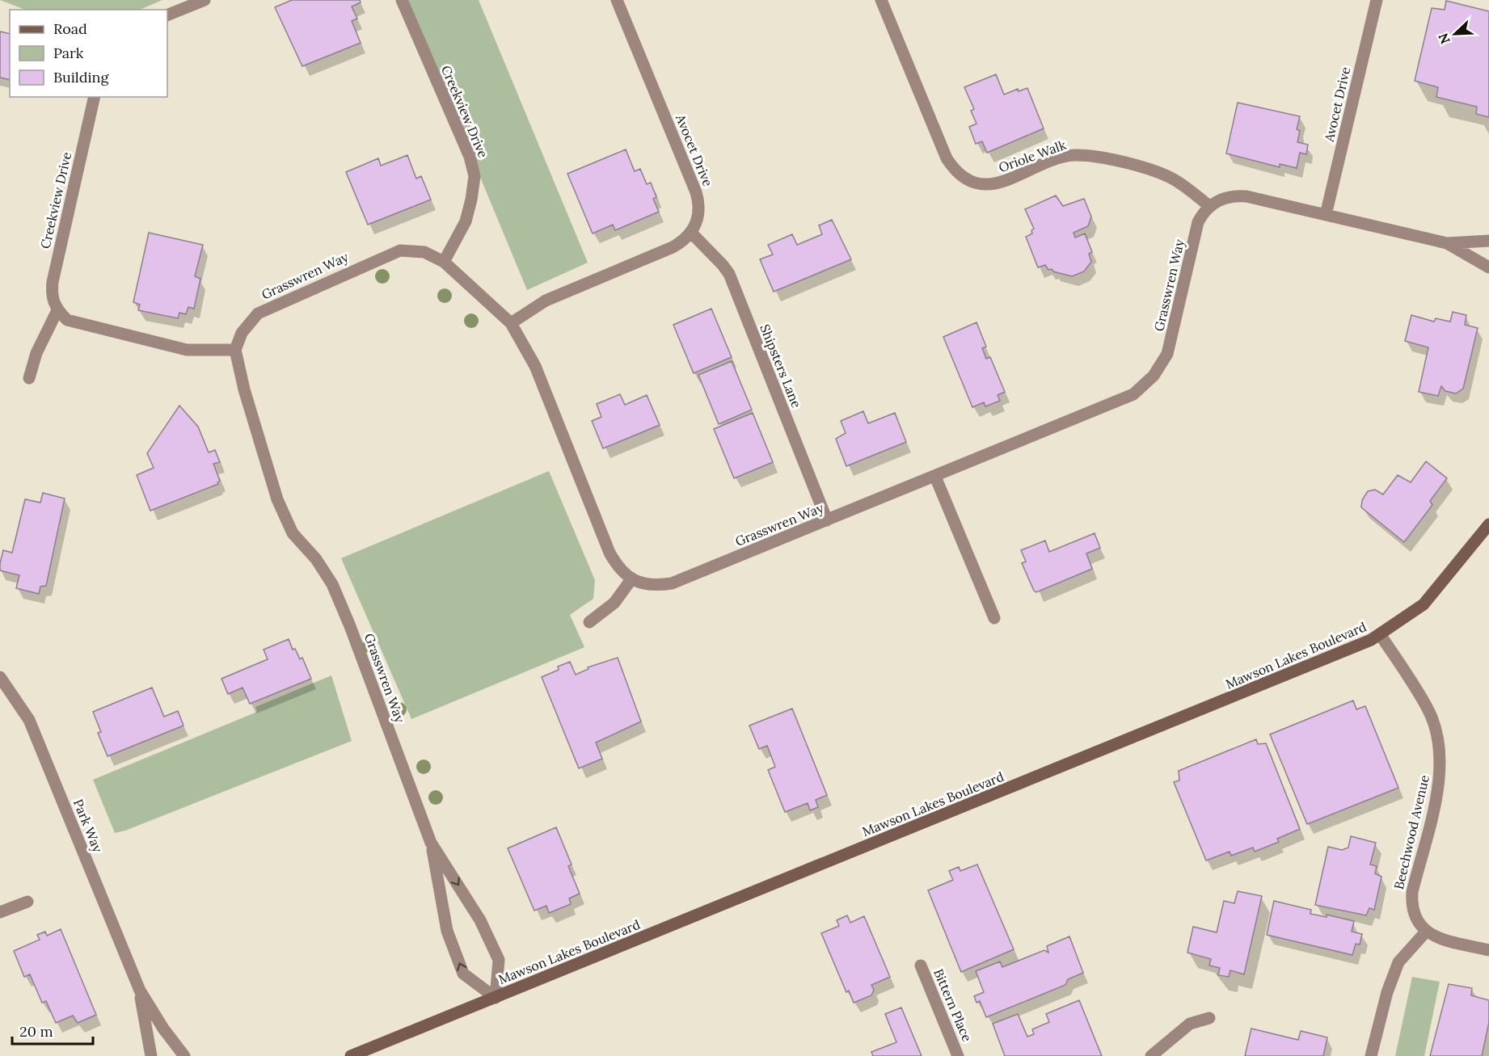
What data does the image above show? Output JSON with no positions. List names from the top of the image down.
{
  "streets": {
    "street": [
      "Avocet Drive",
      "Creekview Drive",
      "Oriole Walk",
      "Grasswren Way",
      "Shipsters Lane",
      "Mawson Lakes Boulevard",
      "Park Way",
      "Beechwood Avenue",
      "Bittern Place"
    ]
  },
  "crossings": [
    ["Avocet Drive", "Shipsters Lane"],
    ["Creekview Drive", "Grasswren Way"],
    ["Oriole Walk", "Grasswren Way"],
    ["Grasswren Way", "Shipsters Lane"],
    ["Grasswren Way", "Mawson Lakes Boulevard"],
    ["Mawson Lakes Boulevard", "Beechwood Avenue"]
  ],
  "legend": ["Road", "Park", "Building"],
  "scale_bar": "20 m",
  "north": "bottom left"
}
